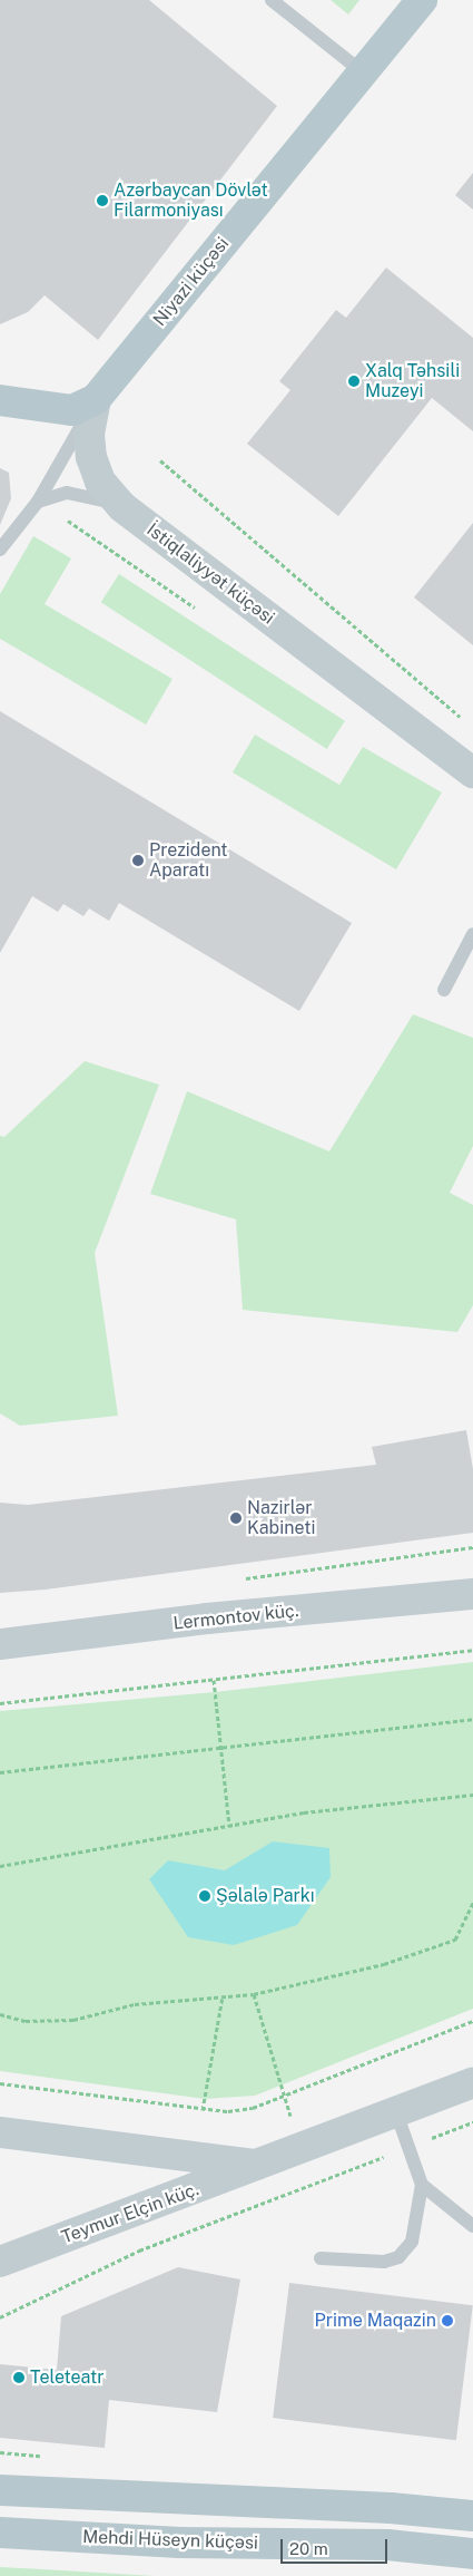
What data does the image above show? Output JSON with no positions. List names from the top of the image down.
{
  "streets": {
    "main road": [
      "Niyazi küçəsi",
      "İstiqlaliyyət küçəsi",
      "Lermontov küç.",
      "Teymur Elçin küç.",
      "Mehdi Hüseyn küçəsi"
    ]
  },
  "crossings": [
    ["Niyazi küçəsi", "İstiqlaliyyət küçəsi"]
  ],
  "places": [
    "Azərbaycan Dövlət Filarmoniyası",
    "Xalq Təhsili Muzeyi",
    "Prezident Aparatı",
    "Nazirlər Kabineti",
    "Şəlalə Parkı",
    "Prime Maqazin",
    "Teleteatr"
  ],
  "scale_bar": "20 m"
}
